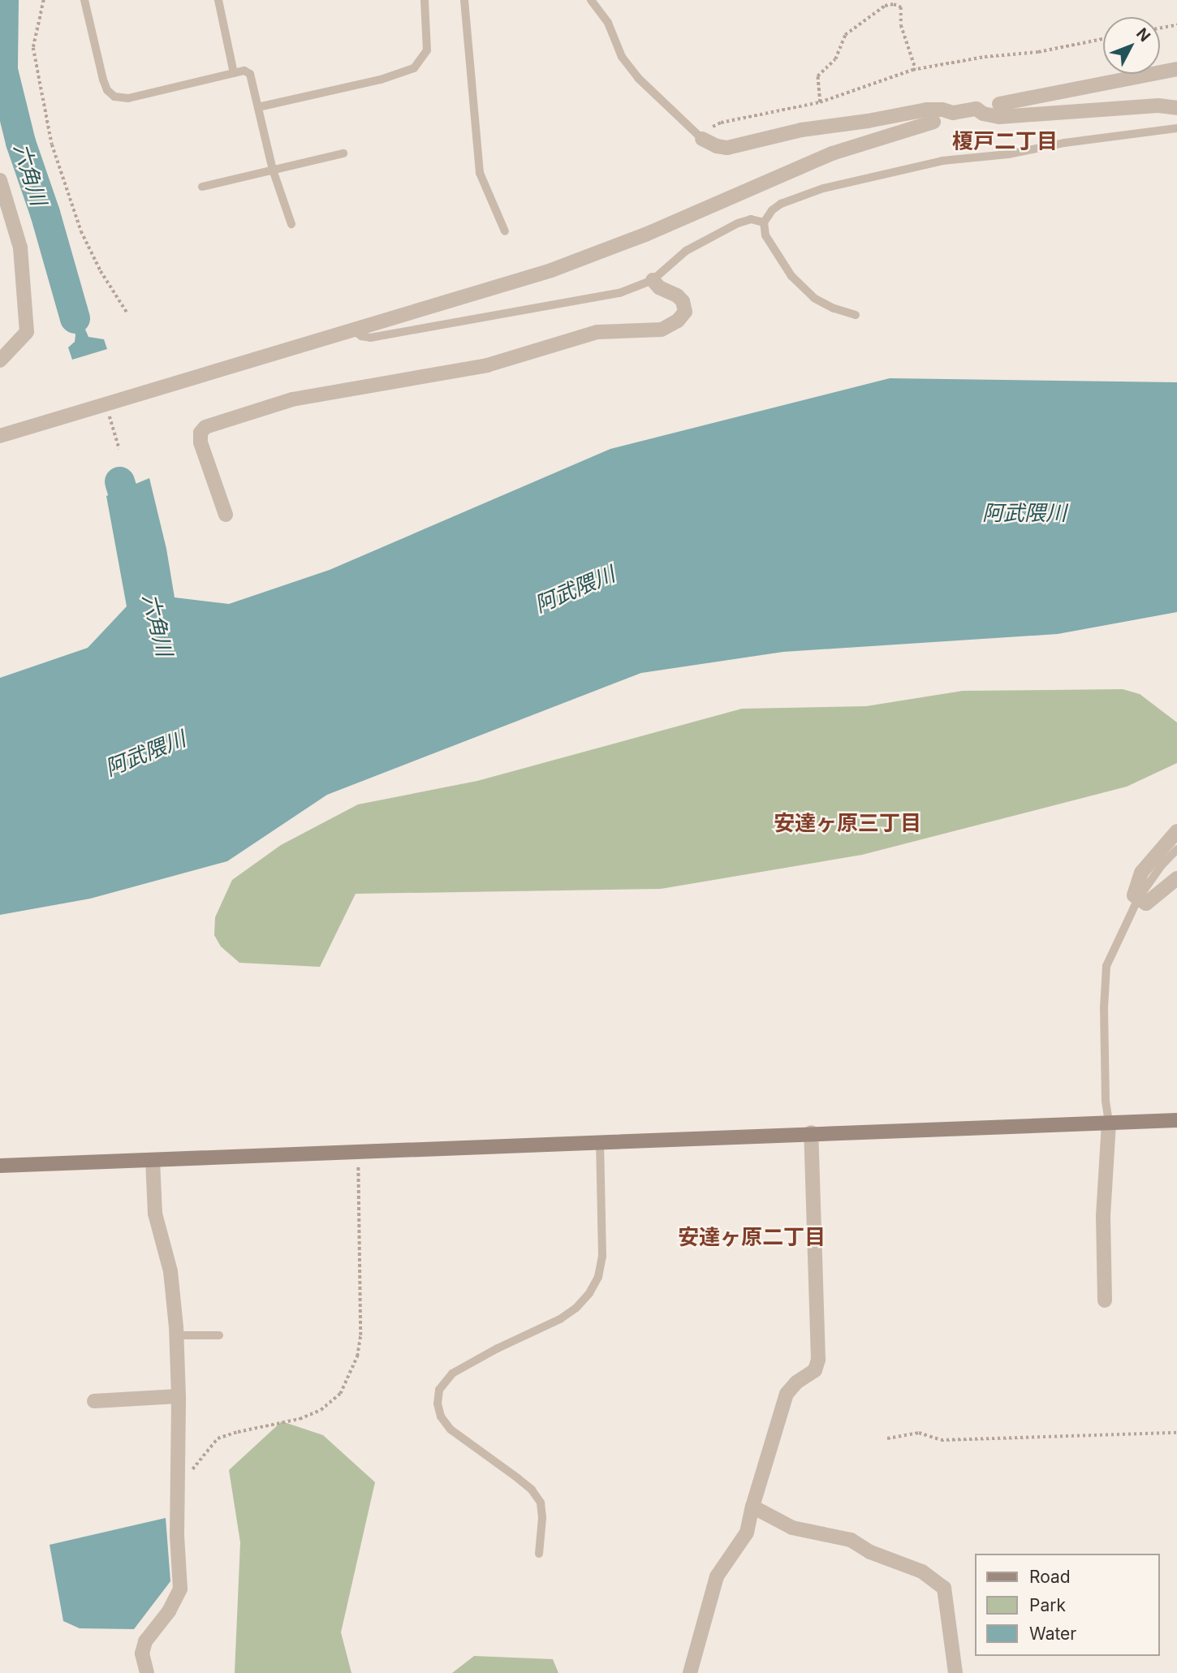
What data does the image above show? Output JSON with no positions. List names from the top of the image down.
{
  "districts": ["榎戸二丁目", "安達ヶ原三丁目", "安達ヶ原二丁目"],
  "water": ["六角川", "阿武隈川"],
  "legend": ["Road", "Park", "Water"],
  "north": "top right"
}
